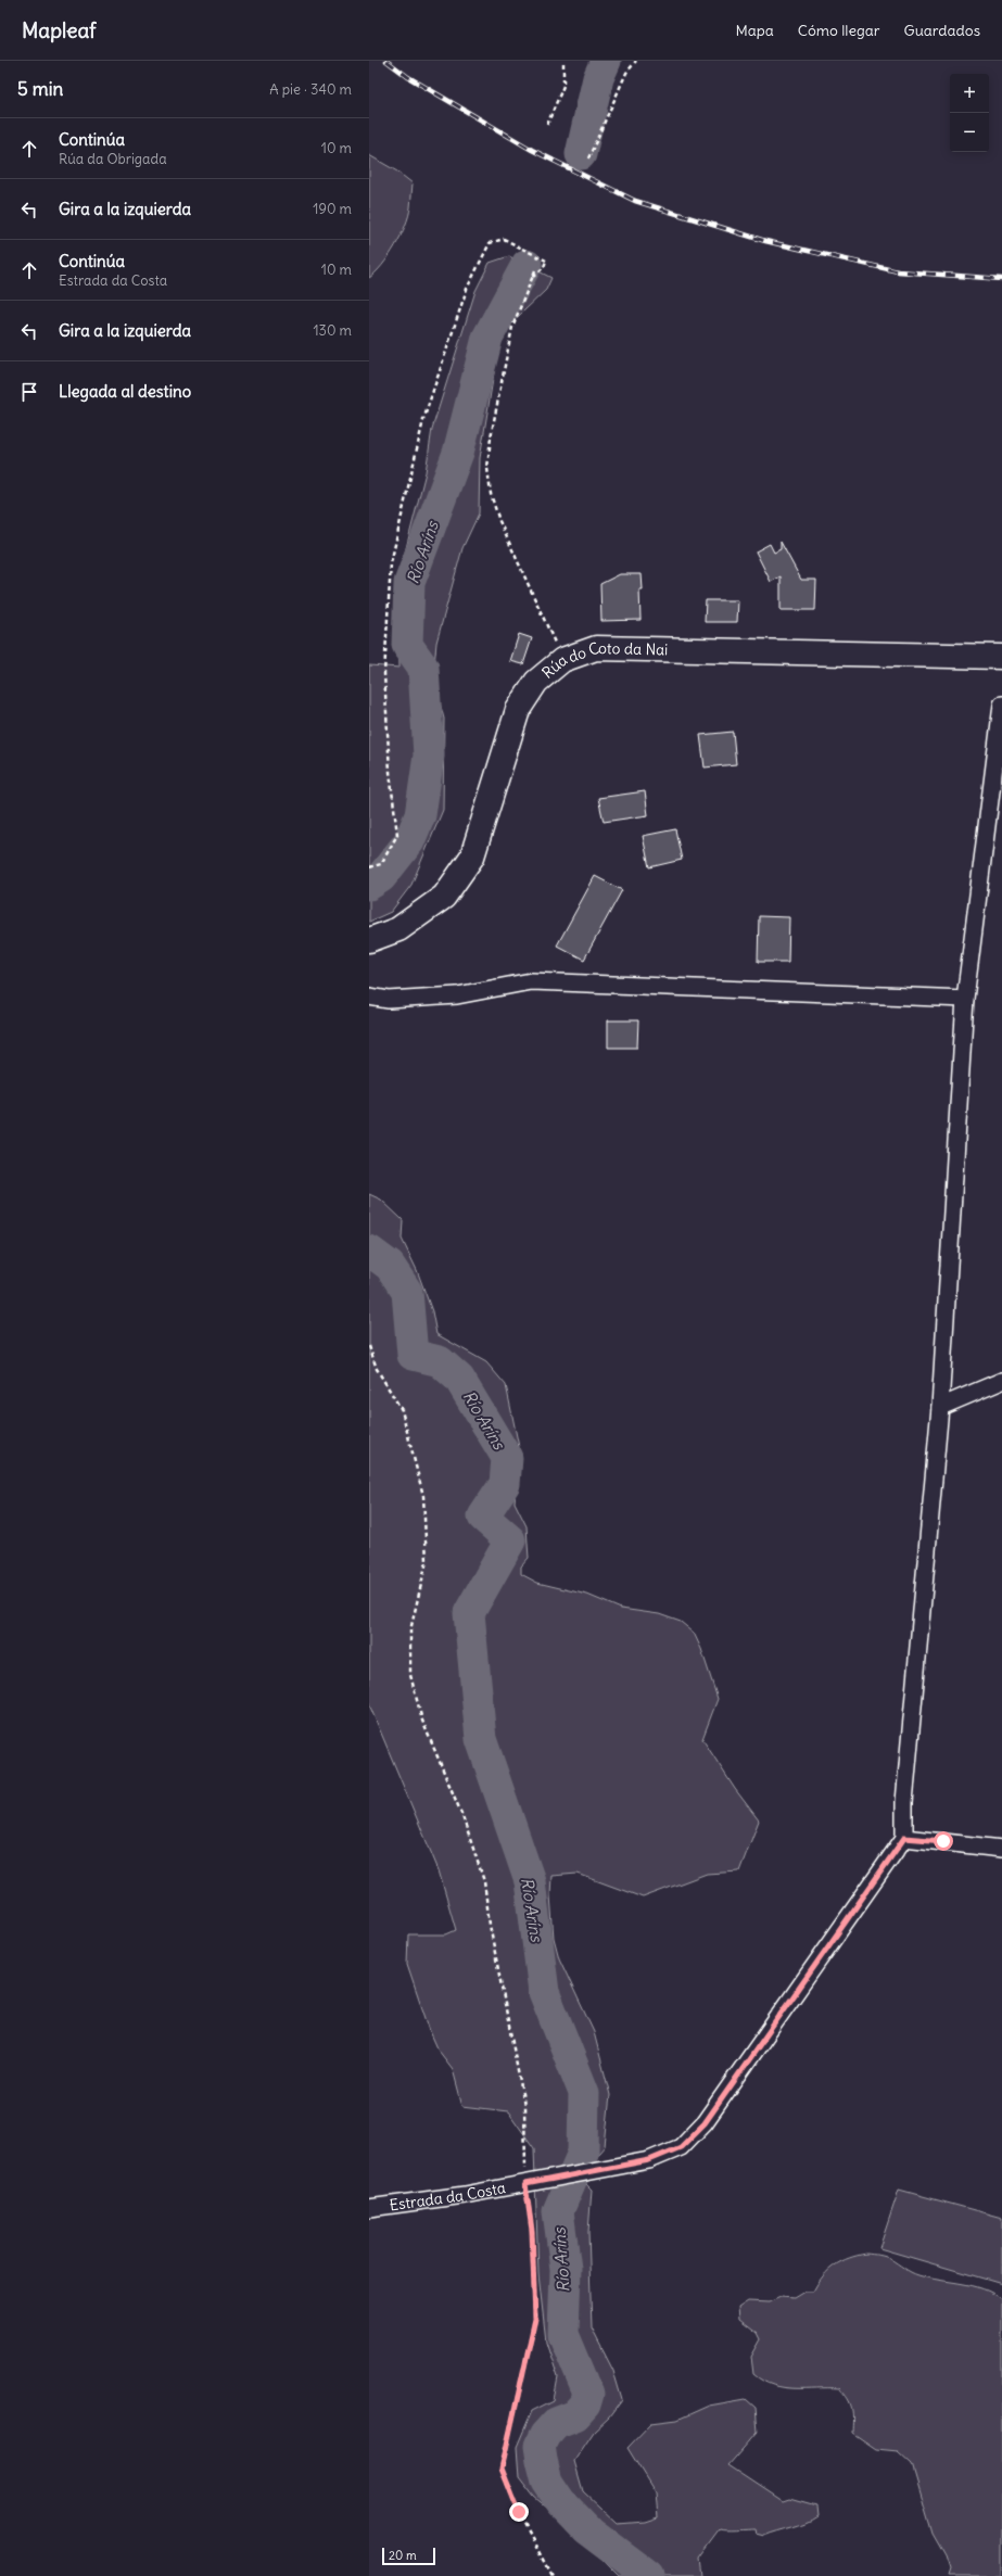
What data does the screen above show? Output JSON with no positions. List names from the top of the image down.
{
  "streets": {
    "street": ["Rúa do Coto da Nai", "Estrada da Costa"]
  },
  "water": ["Río Aríns"],
  "scale_bar": "20 m",
  "page": {
    "header": "Mapleaf",
    "nav": ["Mapa", "Cómo llegar", "Guardados"],
    "heading": ["5 min", "A pie · 340 m"],
    "map_buttons": ["+", "−"],
    "list": [
      ["Continúa", "Rúa da Obrigada", "10 m"],
      ["Gira a la izquierda", "190 m"],
      ["Continúa", "Estrada da Costa", "10 m"],
      ["Gira a la izquierda", "130 m"],
      "Llegada al destino"
    ],
    "scale": "20 m"
  }
}
